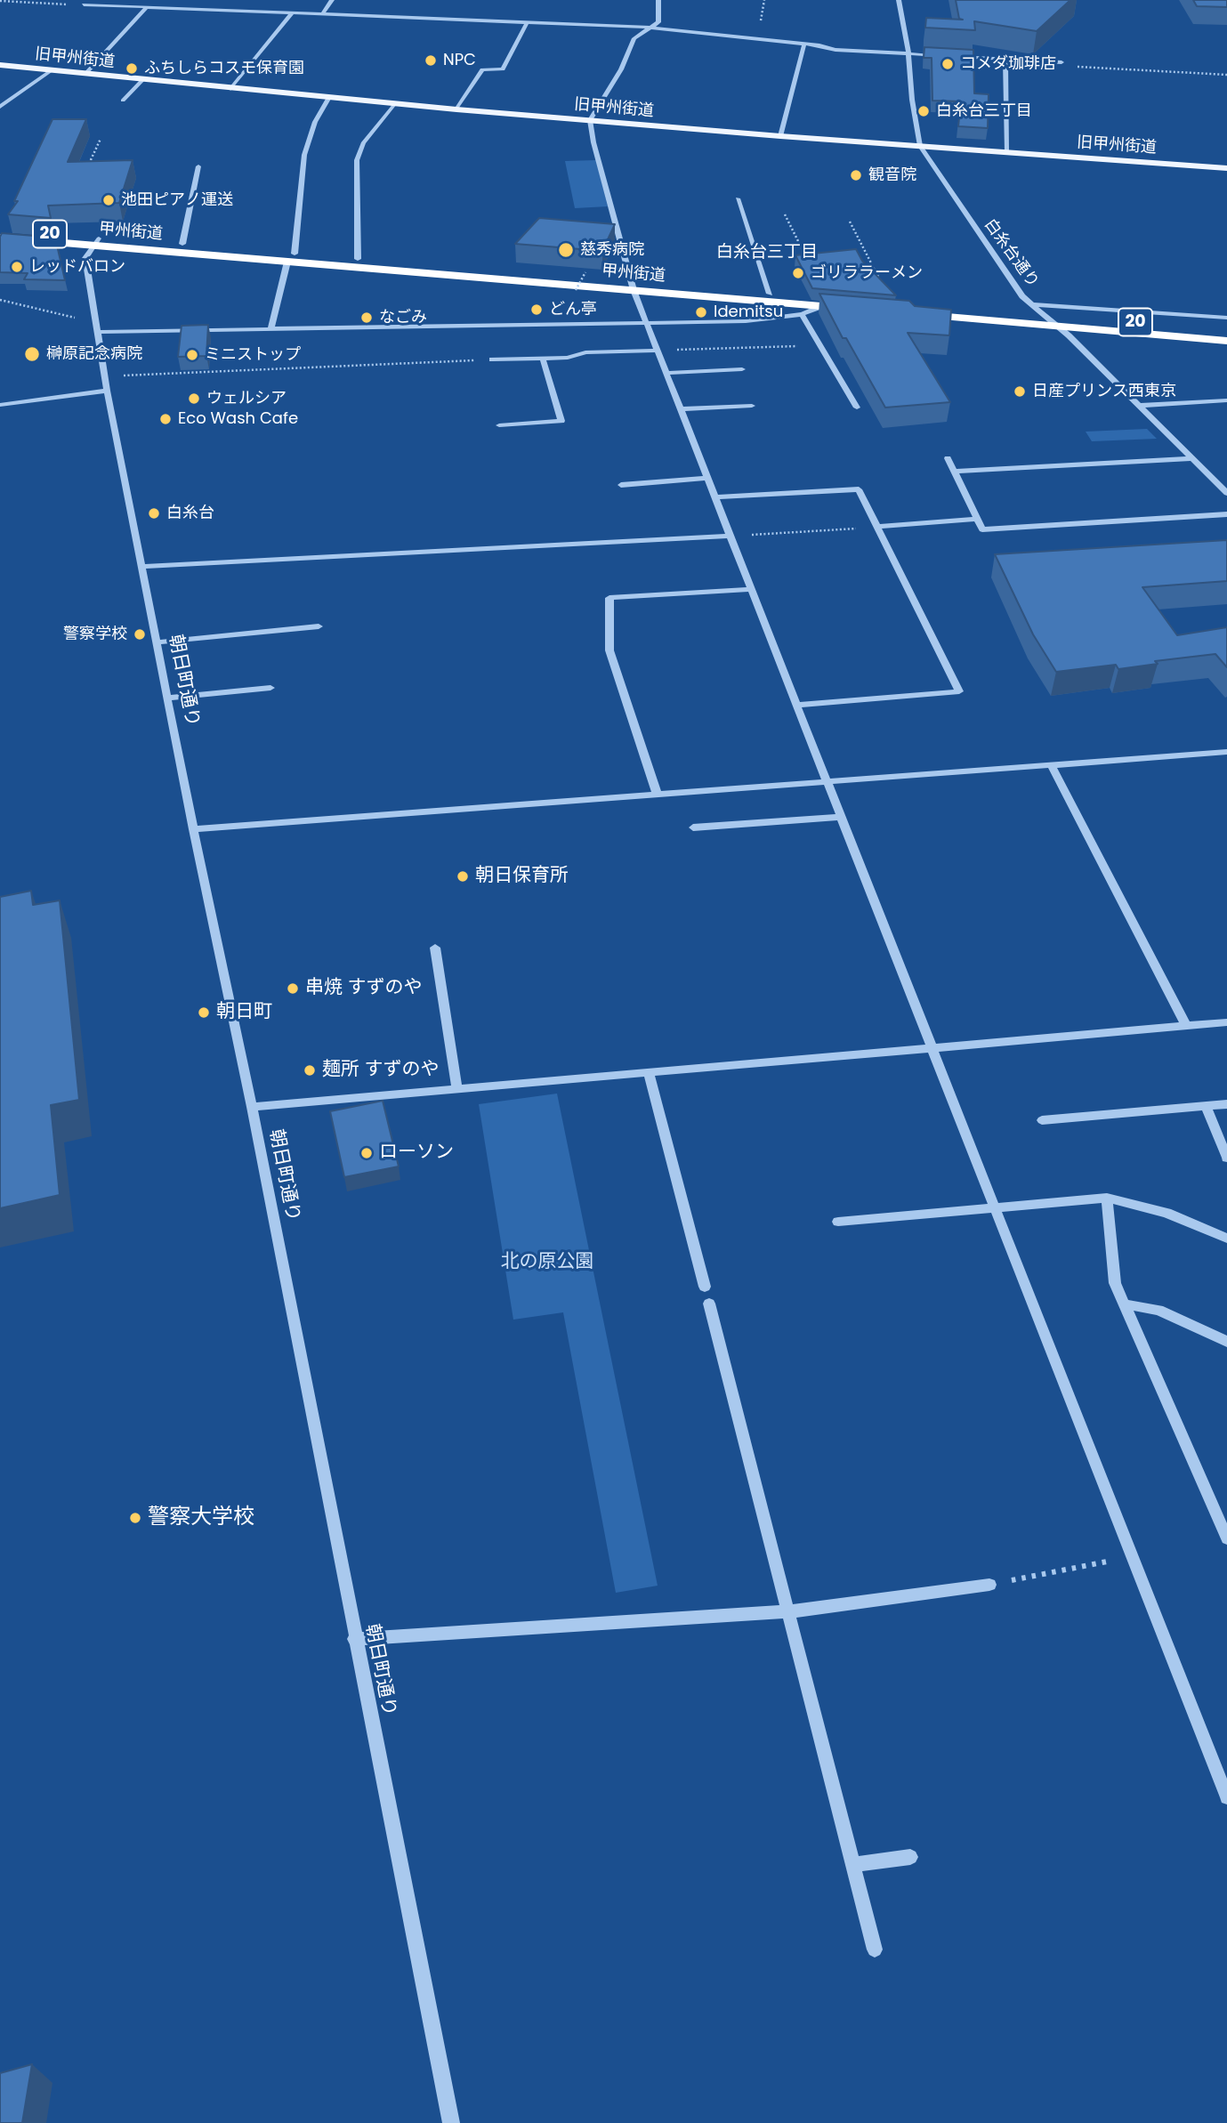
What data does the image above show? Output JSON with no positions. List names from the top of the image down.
{
  "streets": {
    "highway": ["甲州街道", "20"],
    "main road": ["旧甲州街道"],
    "street": ["白糸台通り", "朝日町通り"]
  },
  "crossings": [
    ["旧甲州街道", "白糸台通り"],
    ["甲州街道", "朝日町通り"],
    ["20", "白糸台通り"]
  ],
  "districts": ["白糸台三丁目"],
  "parks": ["北の原公園"],
  "places": [
    "NPC",
    "コメダ珈琲店",
    "ふちしらコスモ保育園",
    "白糸台三丁目",
    "観音院",
    "池田ピアノ運送",
    "慈秀病院",
    "レッドバロン",
    "ゴリララーメン",
    "どん亭",
    "Idemitsu",
    "なごみ",
    "榊原記念病院",
    "ミニストップ",
    "日産プリンス西東京",
    "ウェルシア",
    "Eco Wash Cafe",
    "白糸台",
    "警察学校",
    "朝日保育所",
    "串焼 すずのや",
    "朝日町",
    "麺所 すずのや",
    "ローソン",
    "警察大学校"
  ]
}
